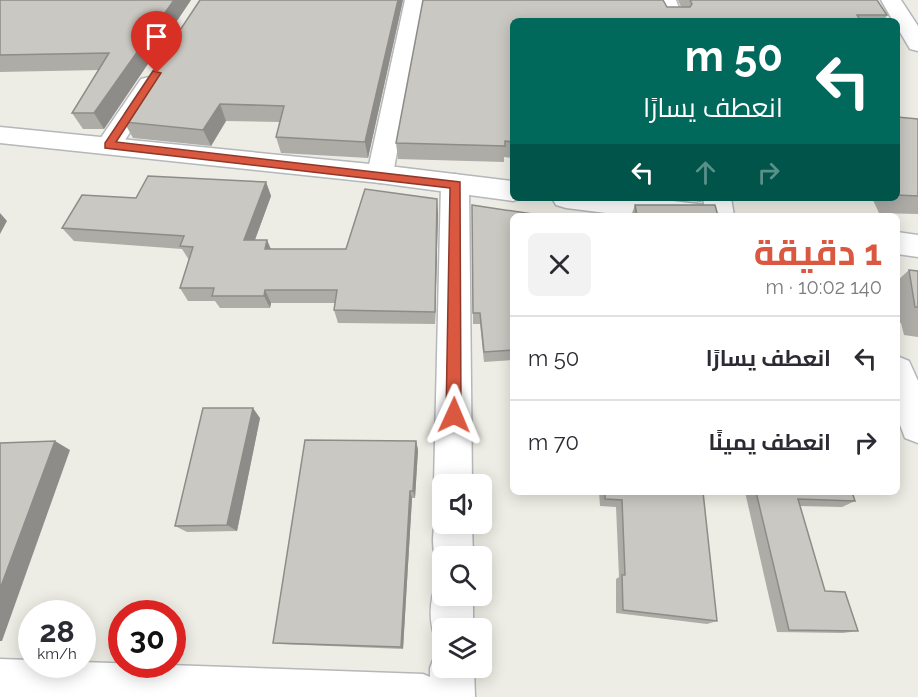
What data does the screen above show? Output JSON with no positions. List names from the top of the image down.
{
  "page": {
    "turn": ["50 m", "انعطف يسارًا"],
    "heading": ["1 دقيقة", "140 m · 10:02"],
    "list": [
      {
        "name": "انعطف يسارًا",
        "value": "50 m"
      },
      {
        "name": "انعطف يمينًا",
        "value": "70 m"
      }
    ],
    "speed": "28 km/h",
    "limit": "30"
  }
}
